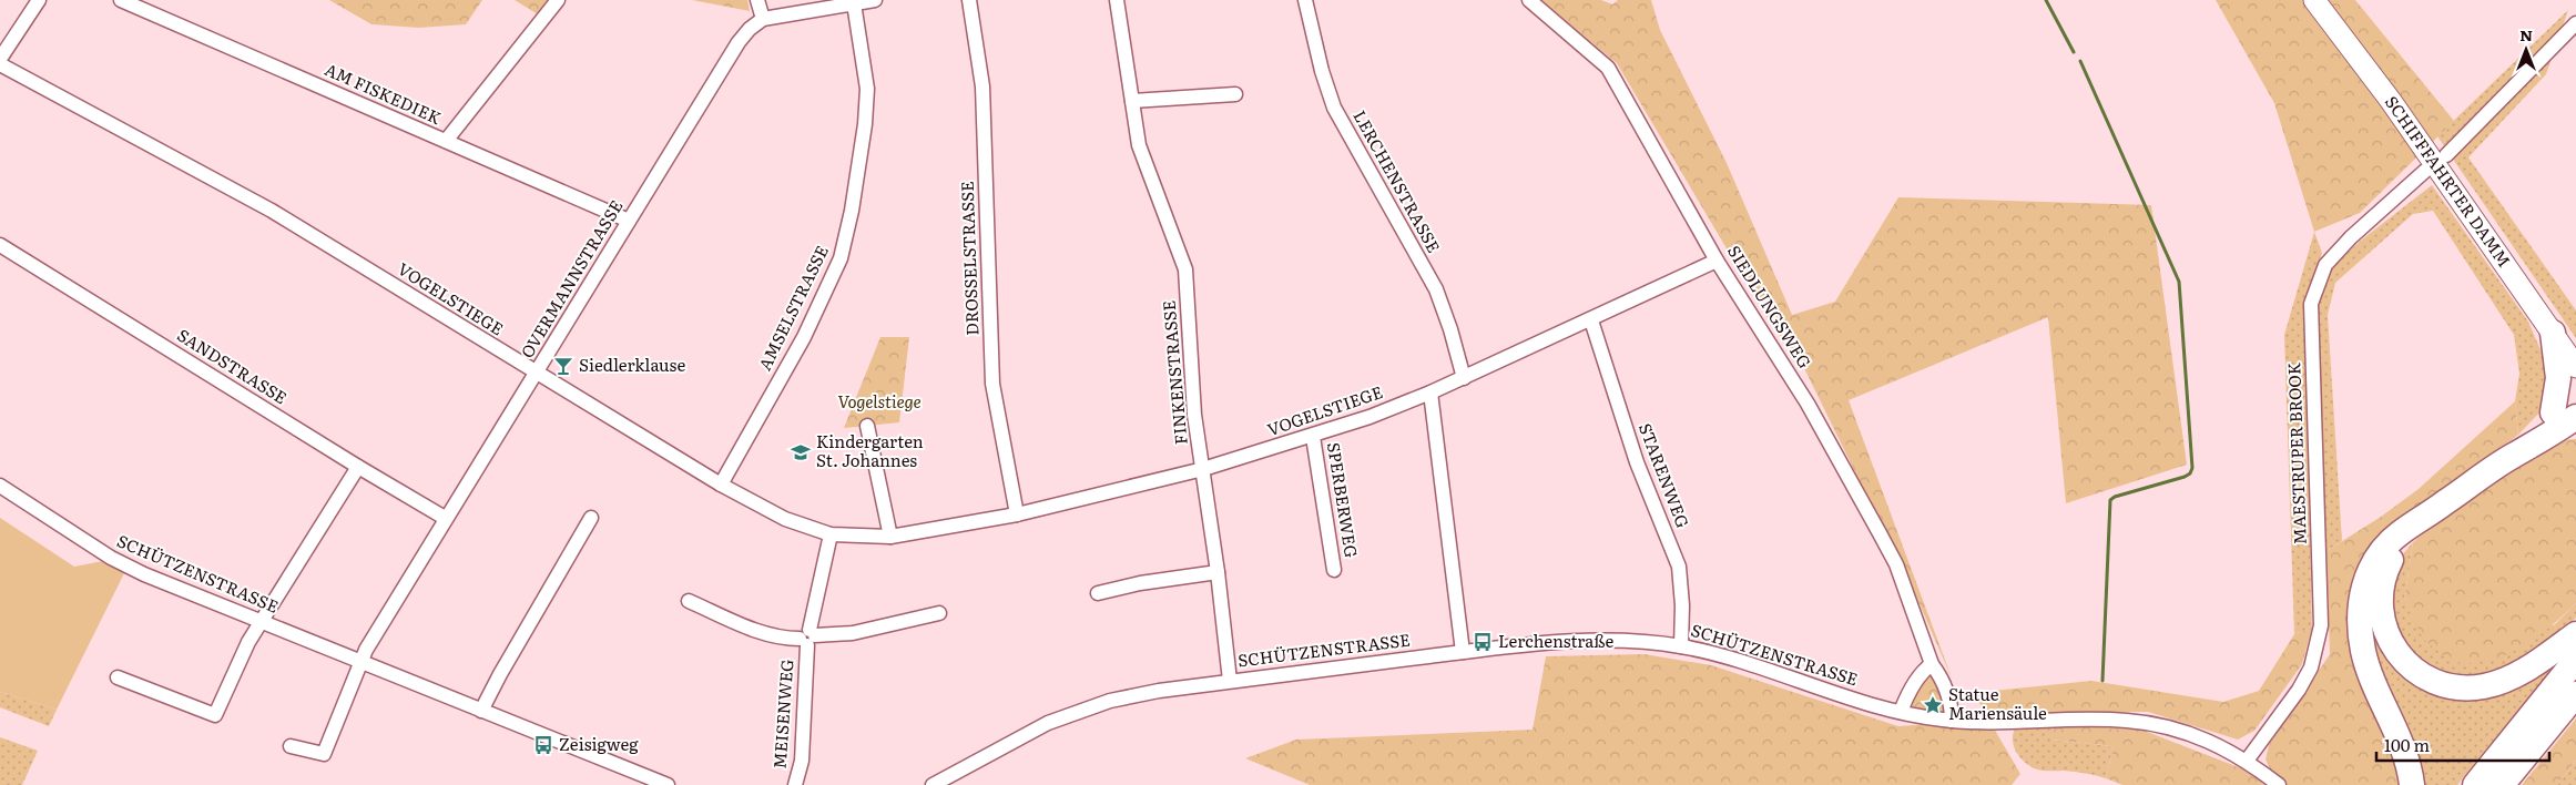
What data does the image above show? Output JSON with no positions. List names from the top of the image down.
{
  "streets": {
    "main road": ["SCHIFFFAHRTER DAMM"],
    "street": [
      "AM FISKEDIEK",
      "LERCHENSTRASSE",
      "DROSSELSTRASSE",
      "OVERMANNSTRASSE",
      "VOGELSTIEGE",
      "SIEDLUNGSWEG",
      "AMSELSTRASSE",
      "SANDSTRASSE",
      "FINKENSTRASSE",
      "MAESTRUPER BROOK",
      "STARENWEG",
      "SPERBERWEG",
      "SCHÜTZENSTRASSE",
      "MEISENWEG"
    ]
  },
  "crossings": [
    ["AM FISKEDIEK", "OVERMANNSTRASSE"],
    ["LERCHENSTRASSE", "VOGELSTIEGE"],
    ["DROSSELSTRASSE", "VOGELSTIEGE"],
    ["OVERMANNSTRASSE", "VOGELSTIEGE"],
    ["OVERMANNSTRASSE", "SANDSTRASSE"],
    ["OVERMANNSTRASSE", "SCHÜTZENSTRASSE"],
    ["VOGELSTIEGE", "SIEDLUNGSWEG"],
    ["VOGELSTIEGE", "AMSELSTRASSE"],
    ["VOGELSTIEGE", "FINKENSTRASSE"],
    ["VOGELSTIEGE", "STARENWEG"],
    ["VOGELSTIEGE", "SPERBERWEG"],
    ["VOGELSTIEGE", "MEISENWEG"],
    ["SIEDLUNGSWEG", "SCHÜTZENSTRASSE"],
    ["FINKENSTRASSE", "SCHÜTZENSTRASSE"],
    ["MAESTRUPER BROOK", "SCHÜTZENSTRASSE"],
    ["STARENWEG", "SCHÜTZENSTRASSE"]
  ],
  "parks": ["Vogelstiege"],
  "places": {
    "bar": ["Siedlerklause"],
    "school or university": ["Kindergarten St. Johannes"],
    "bus stop": ["Lerchenstraße", "Zeisigweg"],
    "place": ["Statue Mariensäule"]
  },
  "scale_bar": "100 m",
  "north": "top"
}
